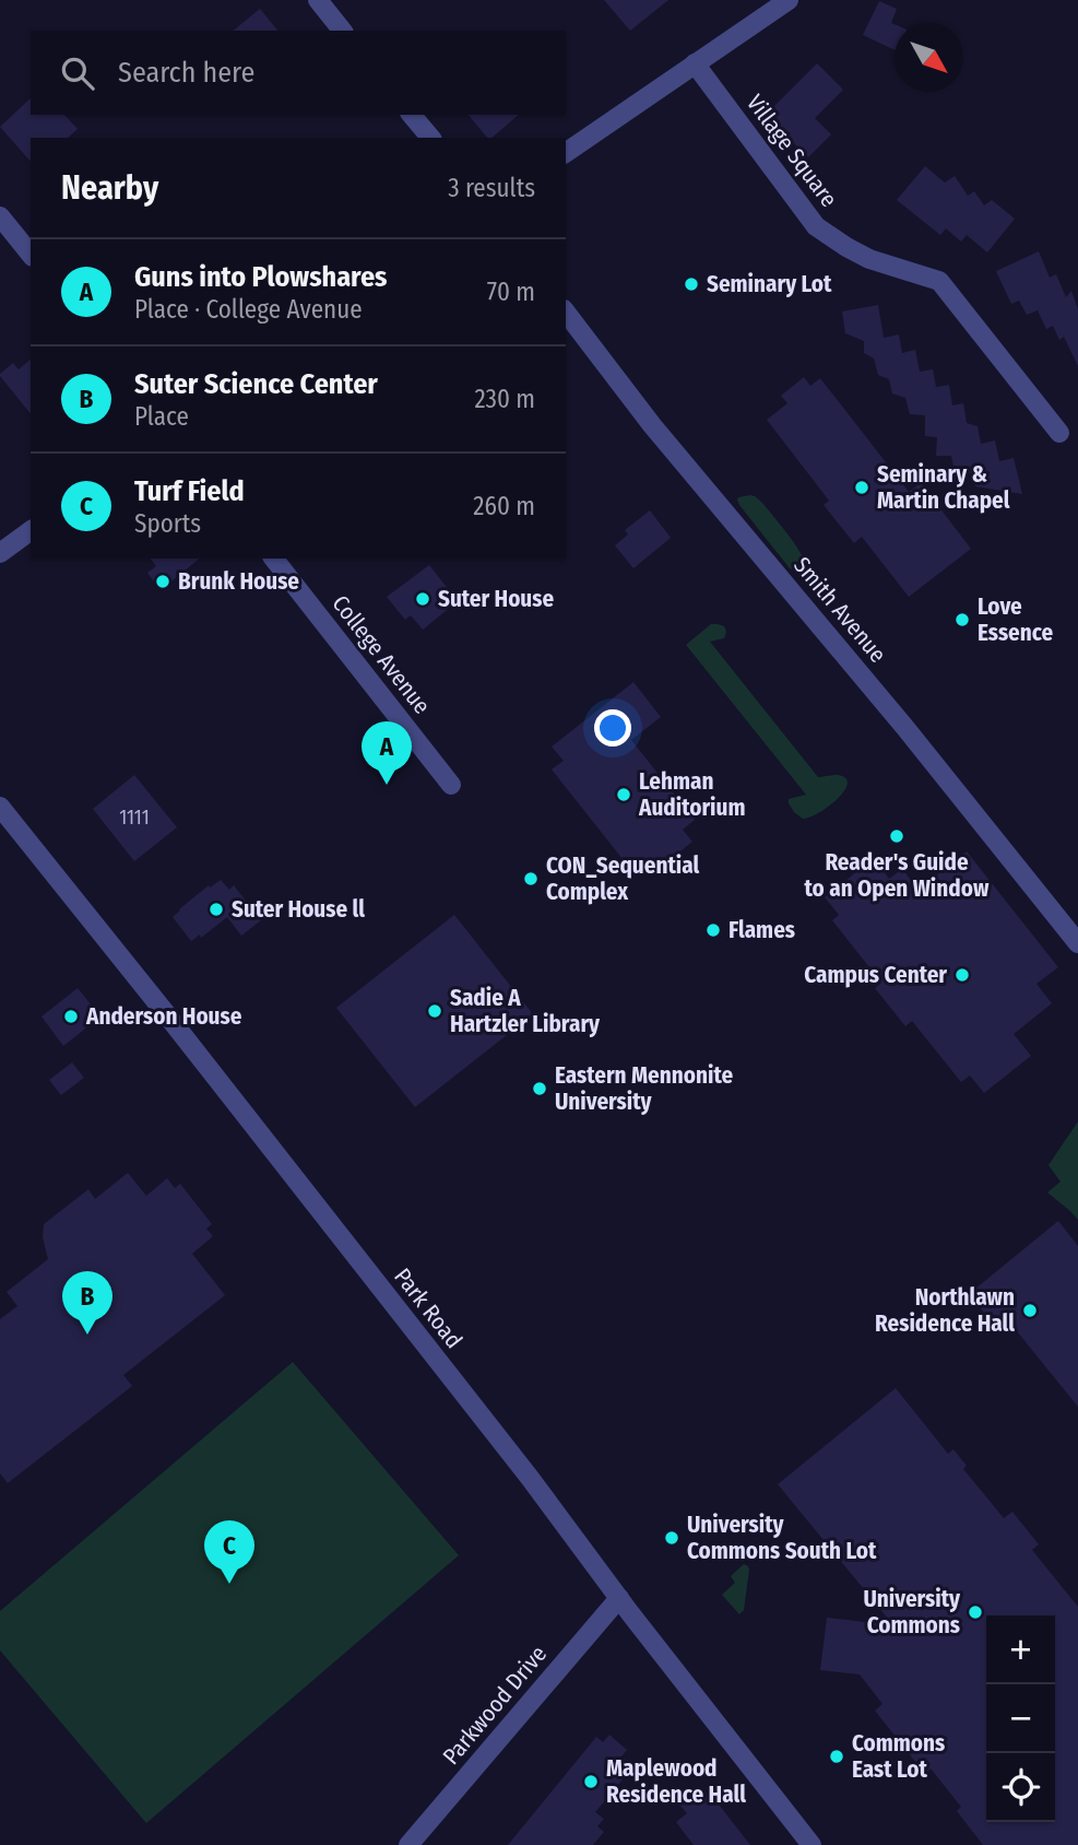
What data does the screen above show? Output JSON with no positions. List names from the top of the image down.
{
  "streets": {
    "street": [
      "Village Square",
      "Smith Avenue",
      "College Avenue",
      "Park Road",
      "Parkwood Drive"
    ]
  },
  "crossings": [
    ["Park Road", "Parkwood Drive"]
  ],
  "places": [
    "Seminary Lot",
    "Seminary & Martin Chapel",
    "Brunk House",
    "Suter House",
    "Love Essence",
    "Lehman Auditorium",
    "Reader's Guide to an Open Window",
    "CON_Sequential Complex",
    "Suter House ll",
    "Flames",
    "Campus Center",
    "Sadie A Hartzler Library",
    "Anderson House",
    "Eastern Mennonite University",
    "Northlawn Residence Hall",
    "University Commons South Lot",
    "University Commons",
    "Commons East Lot",
    "Maplewood Residence Hall"
  ],
  "house_numbers": ["1111"],
  "north": "bottom right",
  "page": {
    "search": "Search here",
    "heading": ["Nearby", "3 results"],
    "list": [
      {
        "mark": "A",
        "name": "Guns into Plowshares",
        "note": "Place · College Avenue",
        "value": "70 m"
      },
      {
        "mark": "B",
        "name": "Suter Science Center",
        "note": "Place",
        "value": "230 m"
      },
      {
        "mark": "C",
        "name": "Turf Field",
        "note": "Sports",
        "value": "260 m"
      }
    ],
    "pins": ["A", "B", "C"],
    "map_buttons": ["+", "−"]
  }
}
